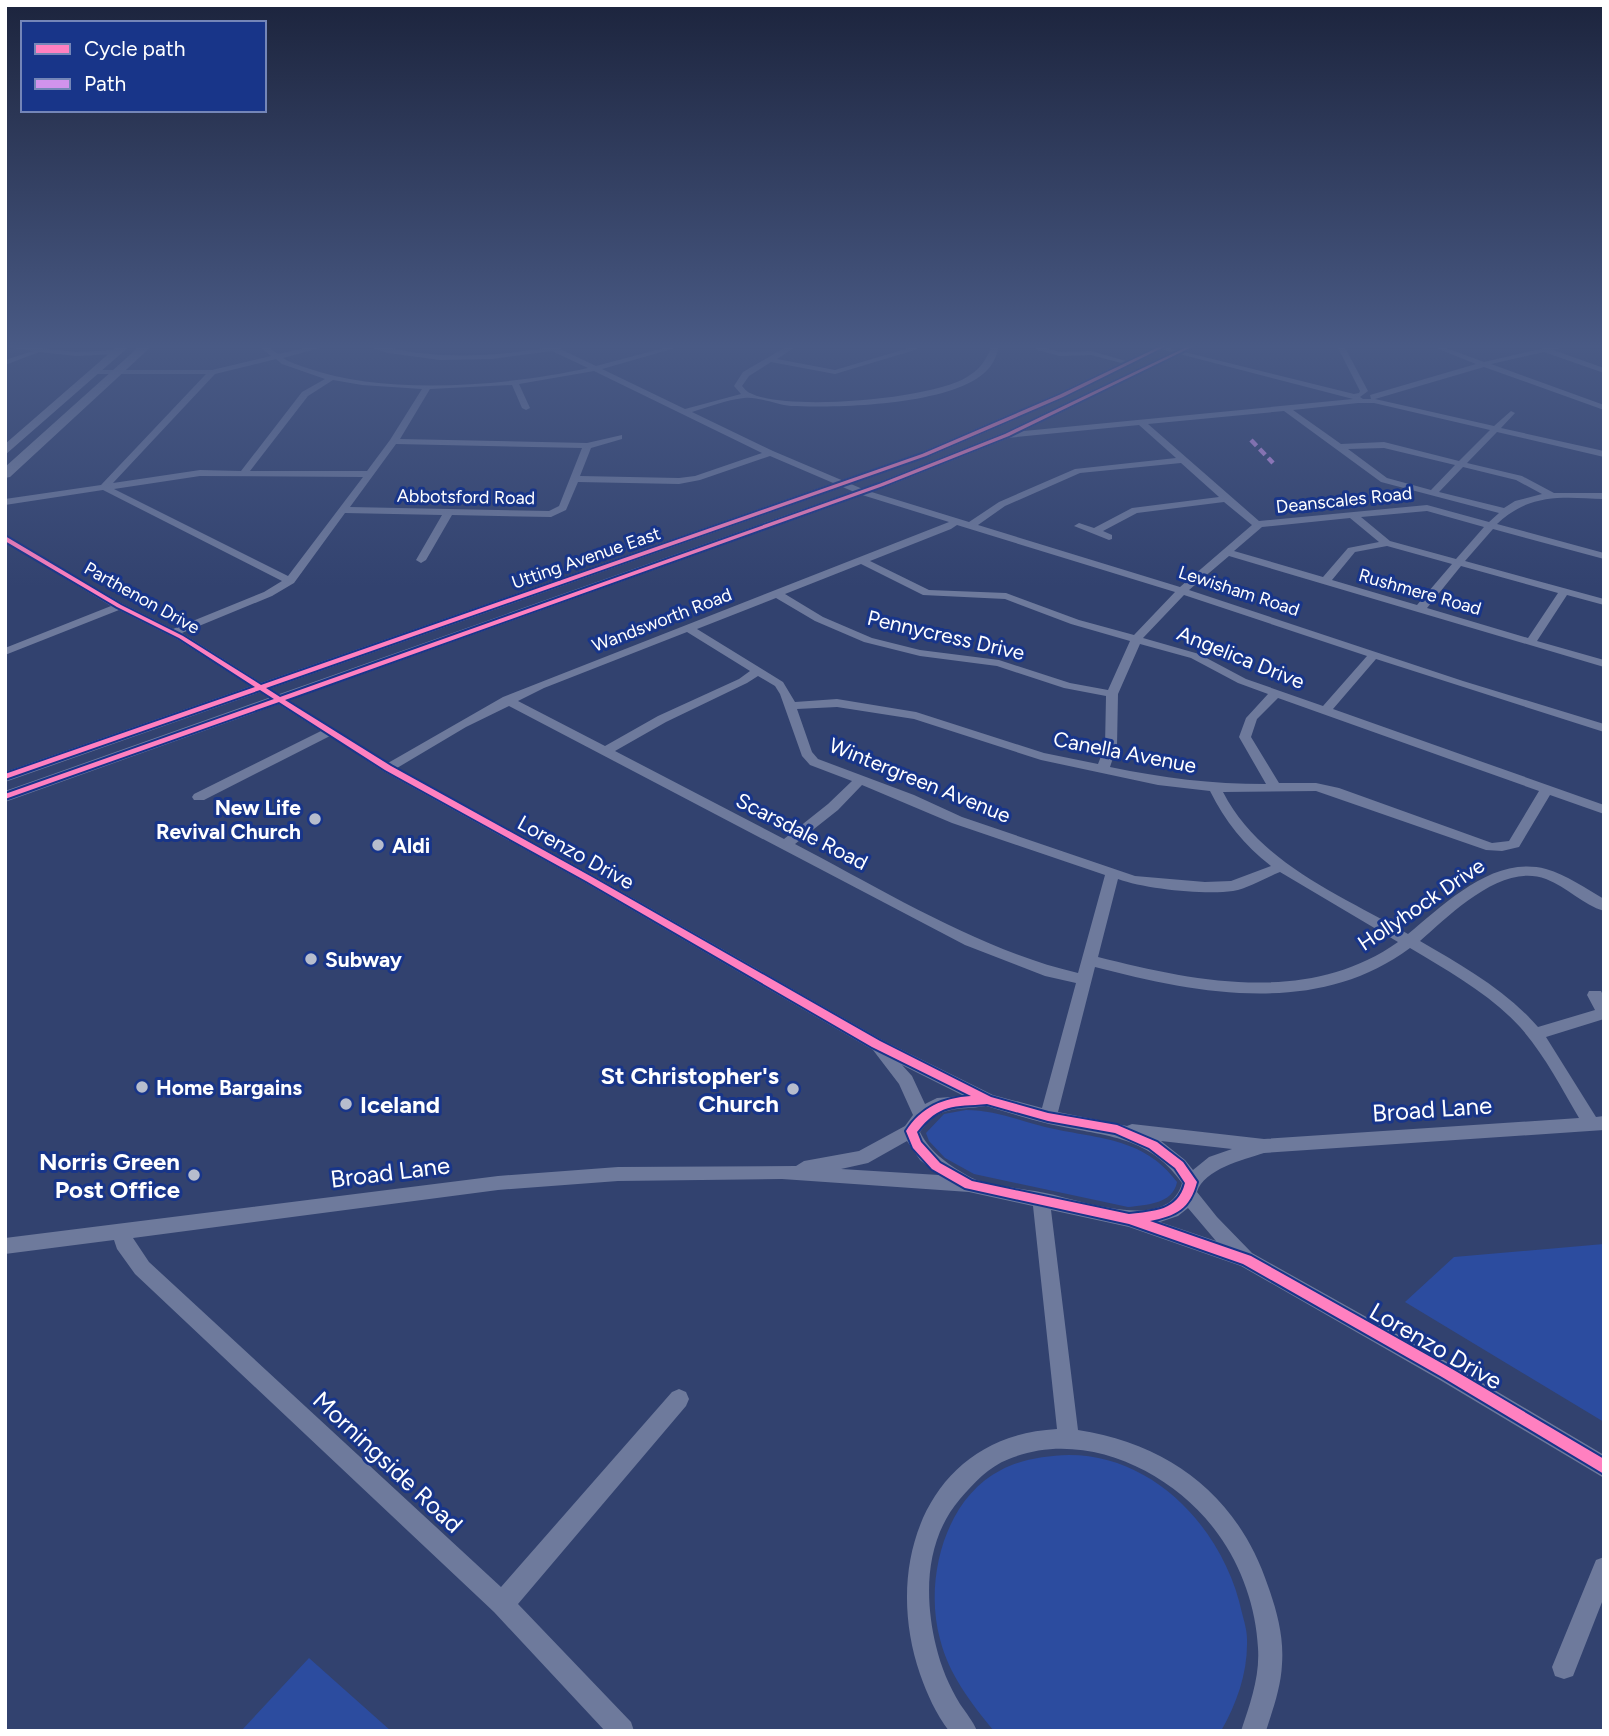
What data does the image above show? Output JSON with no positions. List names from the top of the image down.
{
  "streets": {
    "street": [
      "Abbotsford Road",
      "Deanscales Road",
      "Utting Avenue East",
      "Lewisham Road",
      "Rushmere Road",
      "Parthenon Drive",
      "Wandsworth Road",
      "Pennycress Drive",
      "Angelica Drive",
      "Canella Avenue",
      "Wintergreen Avenue",
      "Scarsdale Road",
      "Lorenzo Drive",
      "Hollyhock Drive",
      "Broad Lane",
      "Morningside Road"
    ]
  },
  "crossings": [
    ["Deanscales Road", "Lewisham Road"],
    ["Deanscales Road", "Rushmere Road"],
    ["Deanscales Road", "Angelica Drive"],
    ["Utting Avenue East", "Lewisham Road"],
    ["Utting Avenue East", "Parthenon Drive"],
    ["Utting Avenue East", "Lorenzo Drive"],
    ["Lewisham Road", "Wandsworth Road"],
    ["Parthenon Drive", "Lorenzo Drive"],
    ["Wandsworth Road", "Pennycress Drive"],
    ["Wandsworth Road", "Angelica Drive"],
    ["Wandsworth Road", "Wintergreen Avenue"],
    ["Wandsworth Road", "Scarsdale Road"],
    ["Wandsworth Road", "Lorenzo Drive"],
    ["Angelica Drive", "Canella Avenue"],
    ["Canella Avenue", "Wintergreen Avenue"],
    ["Broad Lane", "Morningside Road"]
  ],
  "places": [
    "New Life Revival Church",
    "Aldi",
    "Subway",
    "Home Bargains",
    "St Christopher's Church",
    "Iceland",
    "Norris Green Post Office"
  ],
  "legend": ["Cycle path", "Path"]
}
